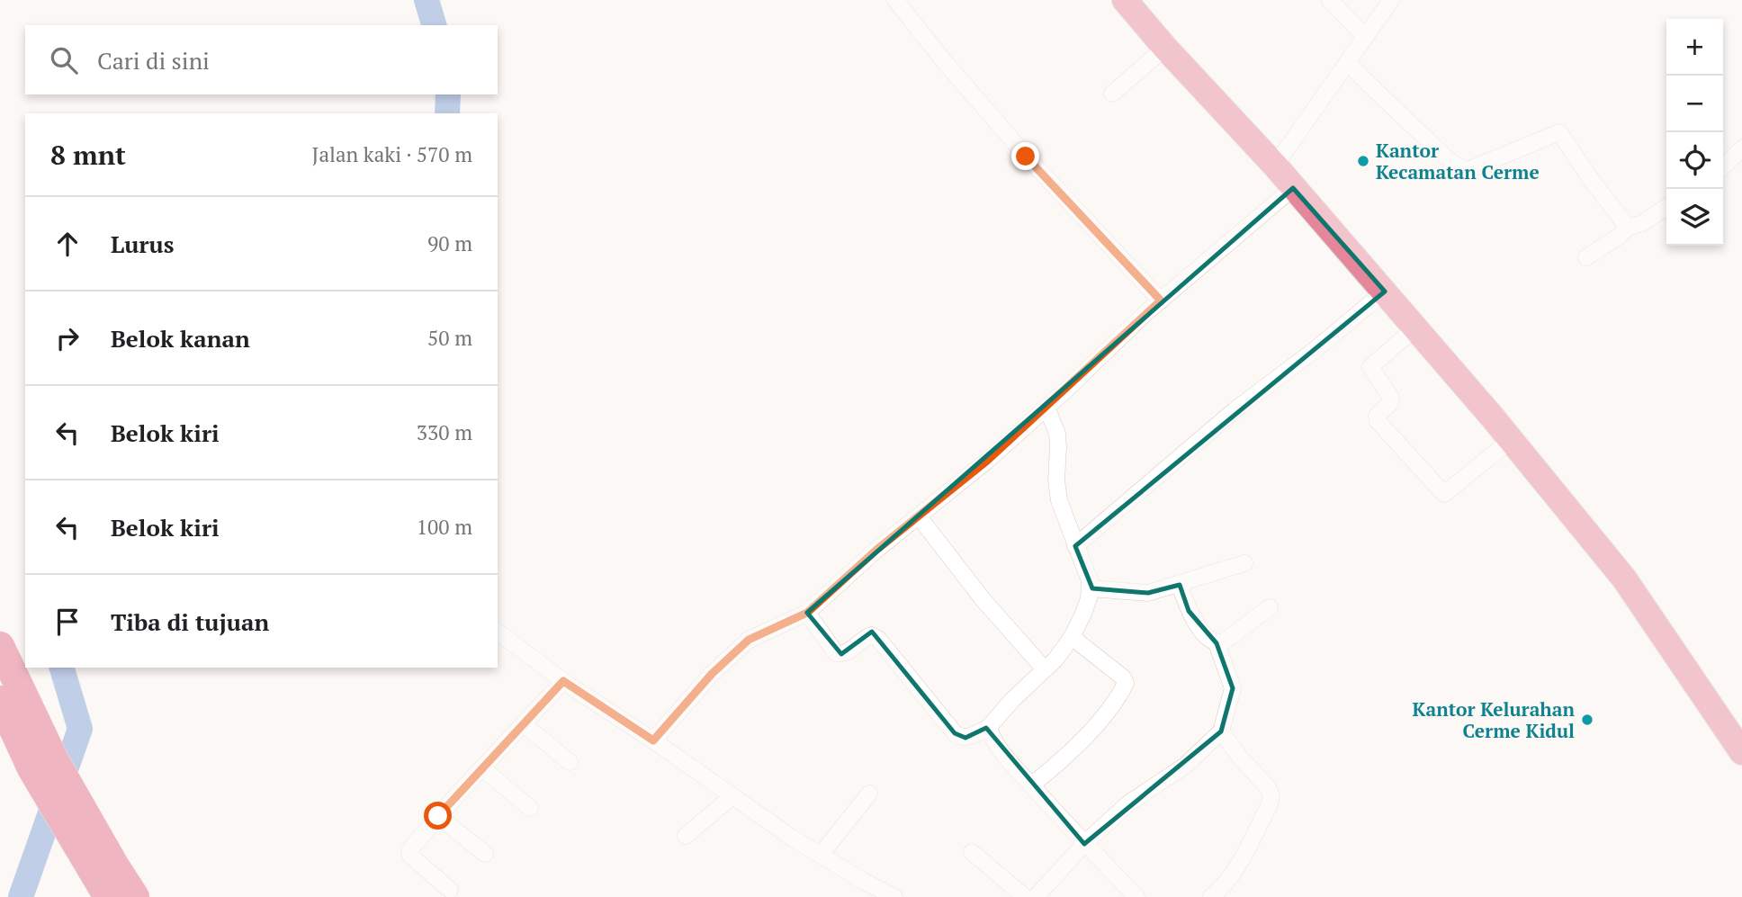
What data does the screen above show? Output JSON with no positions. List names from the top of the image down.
{
  "places": ["Kantor Kecamatan Cerme", "Kantor Kelurahan Cerme Kidul"],
  "page": {
    "map_buttons": ["+", "−"],
    "search": "Cari di sini",
    "heading": ["8 mnt", "Jalan kaki · 570 m"],
    "list": [
      ["Lurus", "90 m"],
      ["Belok kanan", "50 m"],
      ["Belok kiri", "330 m"],
      ["Belok kiri", "100 m"],
      "Tiba di tujuan"
    ]
  }
}
